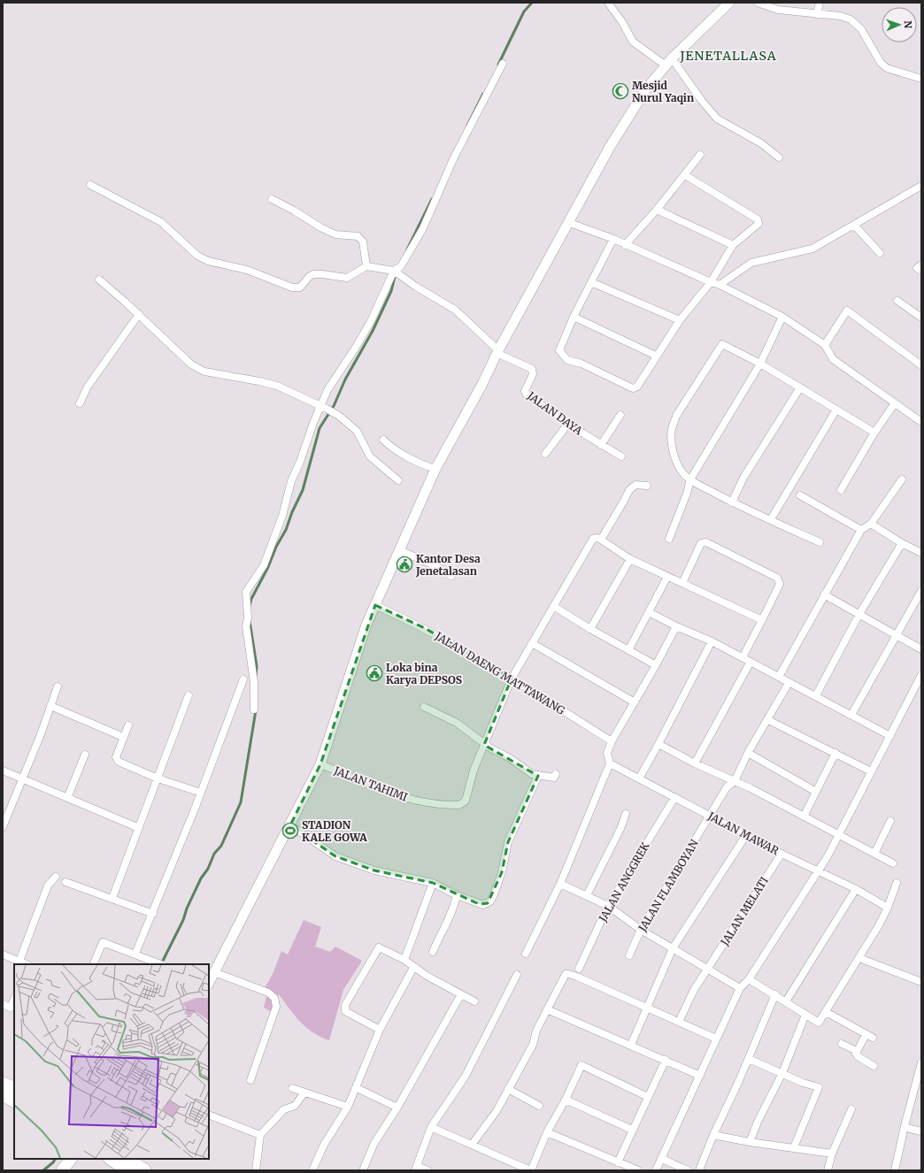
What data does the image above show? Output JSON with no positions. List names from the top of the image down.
{
  "streets": {
    "street": [
      "JALAN DAYA",
      "JALAN DAENG MATTAWANG",
      "JALAN TAHIMI",
      "JALAN MAWAR",
      "JALAN ANGGREK",
      "JALAN FLAMBOYAN",
      "JALAN MELATI"
    ]
  },
  "crossings": [
    ["JALAN DAENG MATTAWANG", "JALAN TAHIMI"],
    ["JALAN MAWAR", "JALAN ANGGREK"],
    ["JALAN MAWAR", "JALAN FLAMBOYAN"],
    ["JALAN MAWAR", "JALAN MELATI"]
  ],
  "districts": ["JENETALLASA"],
  "places": {
    "mosque": ["Mesjid Nurul Yaqin"],
    "public building": ["Kantor Desa Jenetalasan", "Loka bina Karya DEPSOS"],
    "sports": ["STADION KALE GOWA"]
  },
  "north": "right"
}
